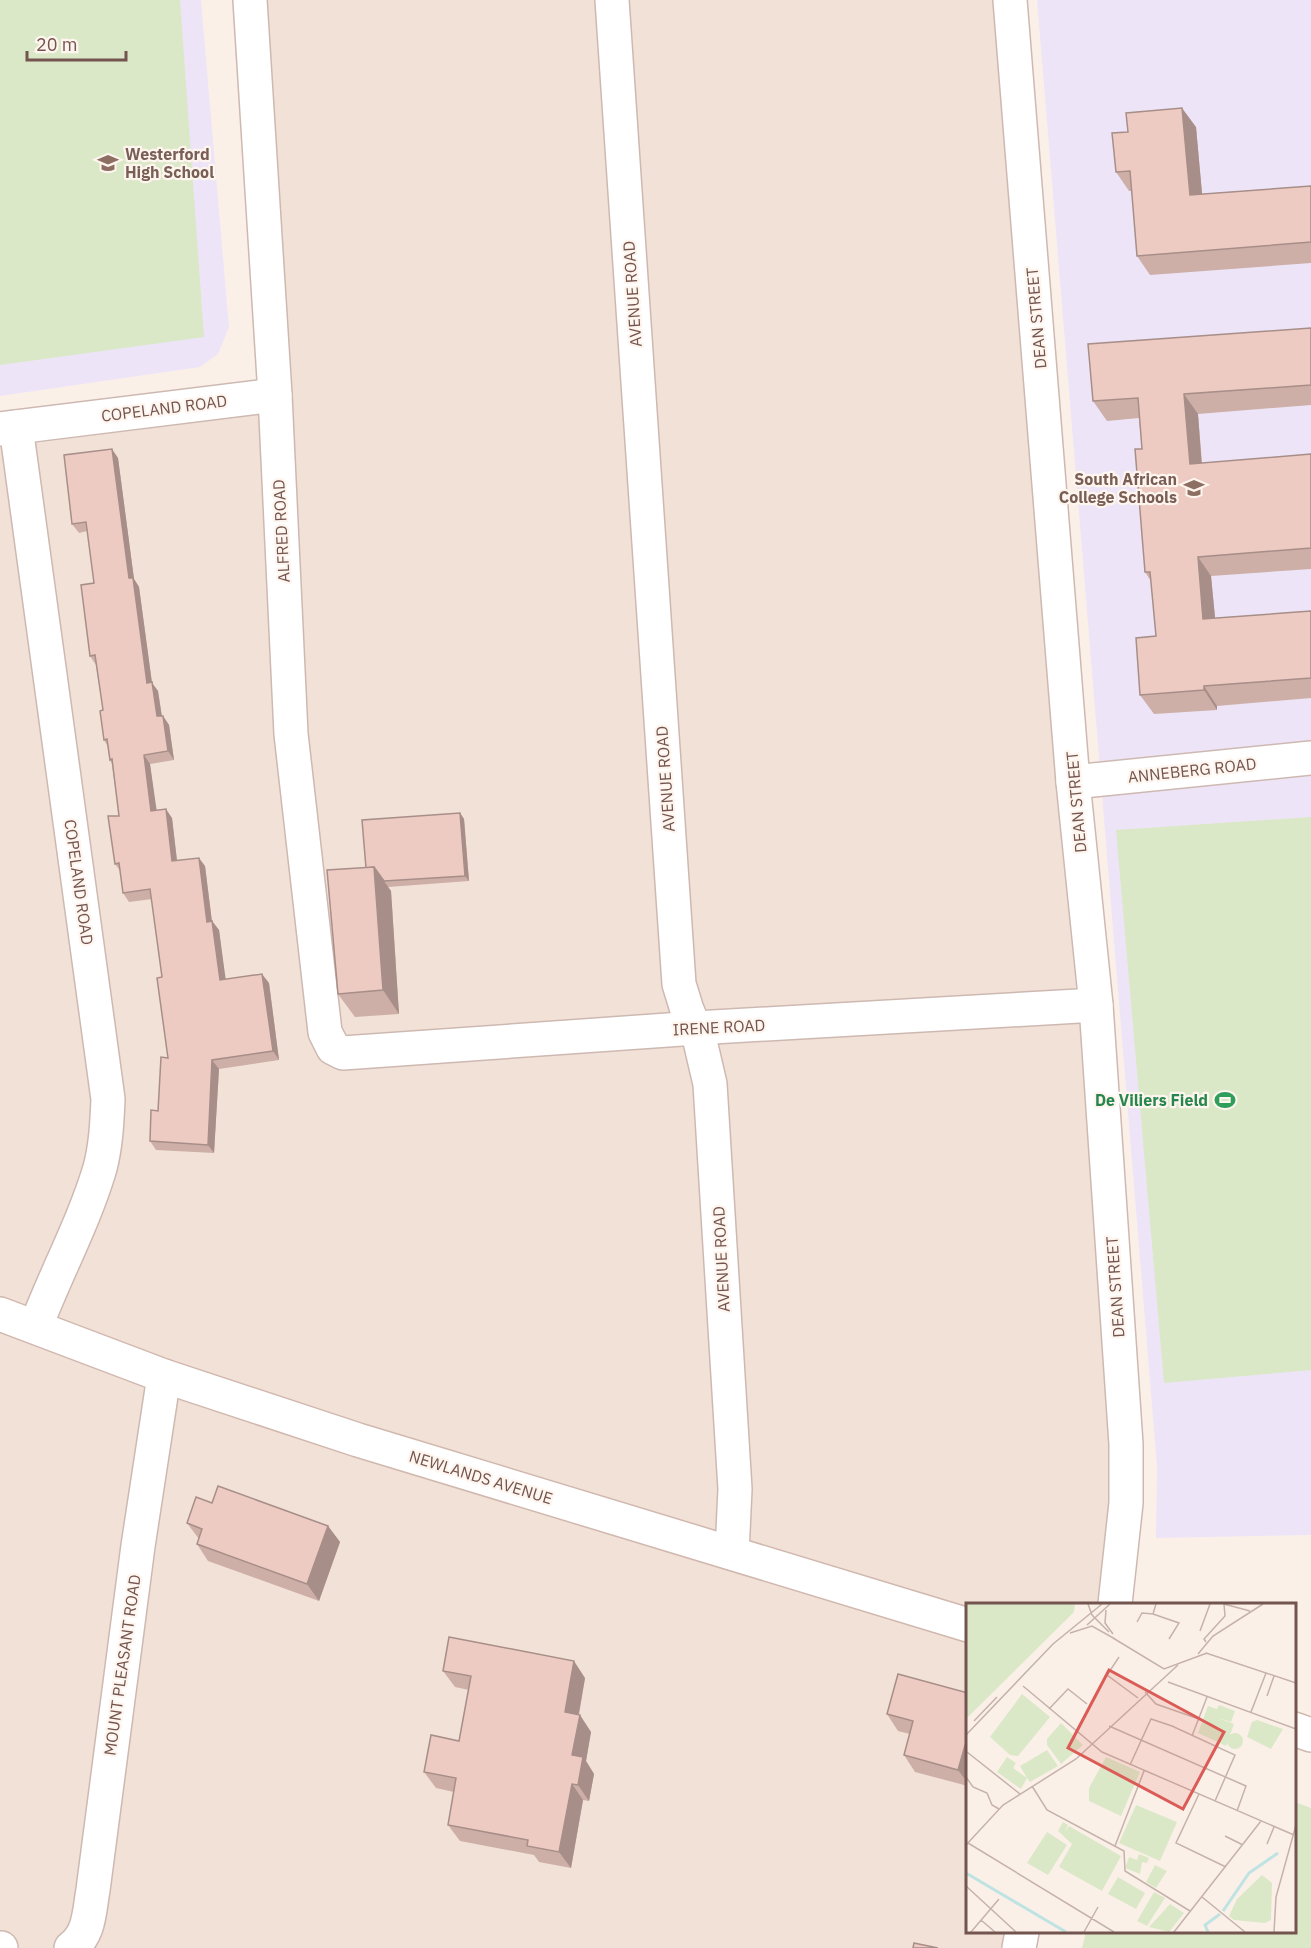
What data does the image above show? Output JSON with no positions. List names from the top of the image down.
{
  "streets": {
    "street": [
      "AVENUE ROAD",
      "DEAN STREET",
      "COPELAND ROAD",
      "ALFRED ROAD",
      "ANNEBERG ROAD",
      "IRENE ROAD",
      "NEWLANDS AVENUE",
      "MOUNT PLEASANT ROAD"
    ]
  },
  "crossings": [
    ["AVENUE ROAD", "IRENE ROAD"],
    ["AVENUE ROAD", "NEWLANDS AVENUE"],
    ["DEAN STREET", "ANNEBERG ROAD"],
    ["DEAN STREET", "IRENE ROAD"],
    ["COPELAND ROAD", "ALFRED ROAD"],
    ["COPELAND ROAD", "NEWLANDS AVENUE"],
    ["ALFRED ROAD", "IRENE ROAD"],
    ["NEWLANDS AVENUE", "MOUNT PLEASANT ROAD"]
  ],
  "places": {
    "school or university": ["Westerford High School", "South African College Schools"],
    "sports": ["De Viliers Field"]
  },
  "scale_bar": "20 m"
}
